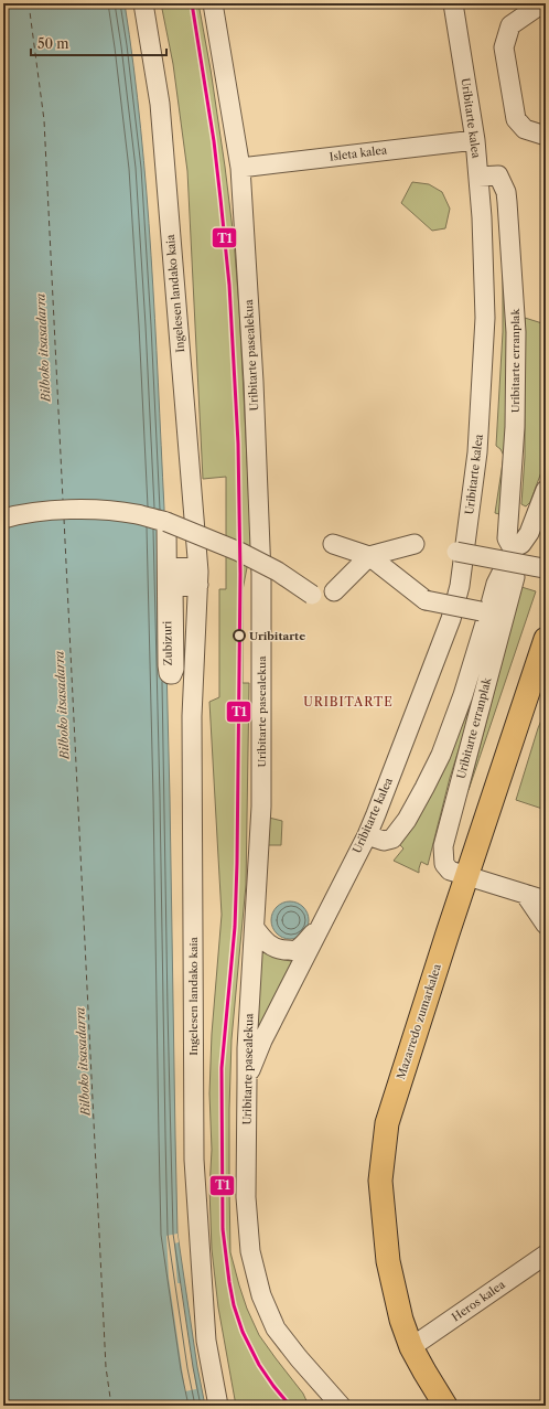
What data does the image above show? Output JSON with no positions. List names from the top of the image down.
{
  "streets": {
    "main road": ["Mazarredo zumarkalea"],
    "street": [
      "Uribitarte kalea",
      "Isleta kalea",
      "Ingelesen landako kaia",
      "Uribitarte pasealekua",
      "Uribitarte erranplak",
      "Zubizuri",
      "Heros kalea"
    ]
  },
  "crossings": [
    ["Uribitarte kalea", "Isleta kalea"],
    ["Uribitarte kalea", "Uribitarte pasealekua"],
    ["Uribitarte kalea", "Uribitarte erranplak"],
    ["Isleta kalea", "Uribitarte pasealekua"],
    ["Ingelesen landako kaia", "Zubizuri"],
    ["Uribitarte erranplak", "Mazarredo zumarkalea"],
    ["Mazarredo zumarkalea", "Heros kalea"]
  ],
  "districts": ["URIBITARTE"],
  "water": ["Bilboko itsasadarra"],
  "places": ["Uribitarte"],
  "lines": ["transit line T1"],
  "scale_bar": "50 m"
}
